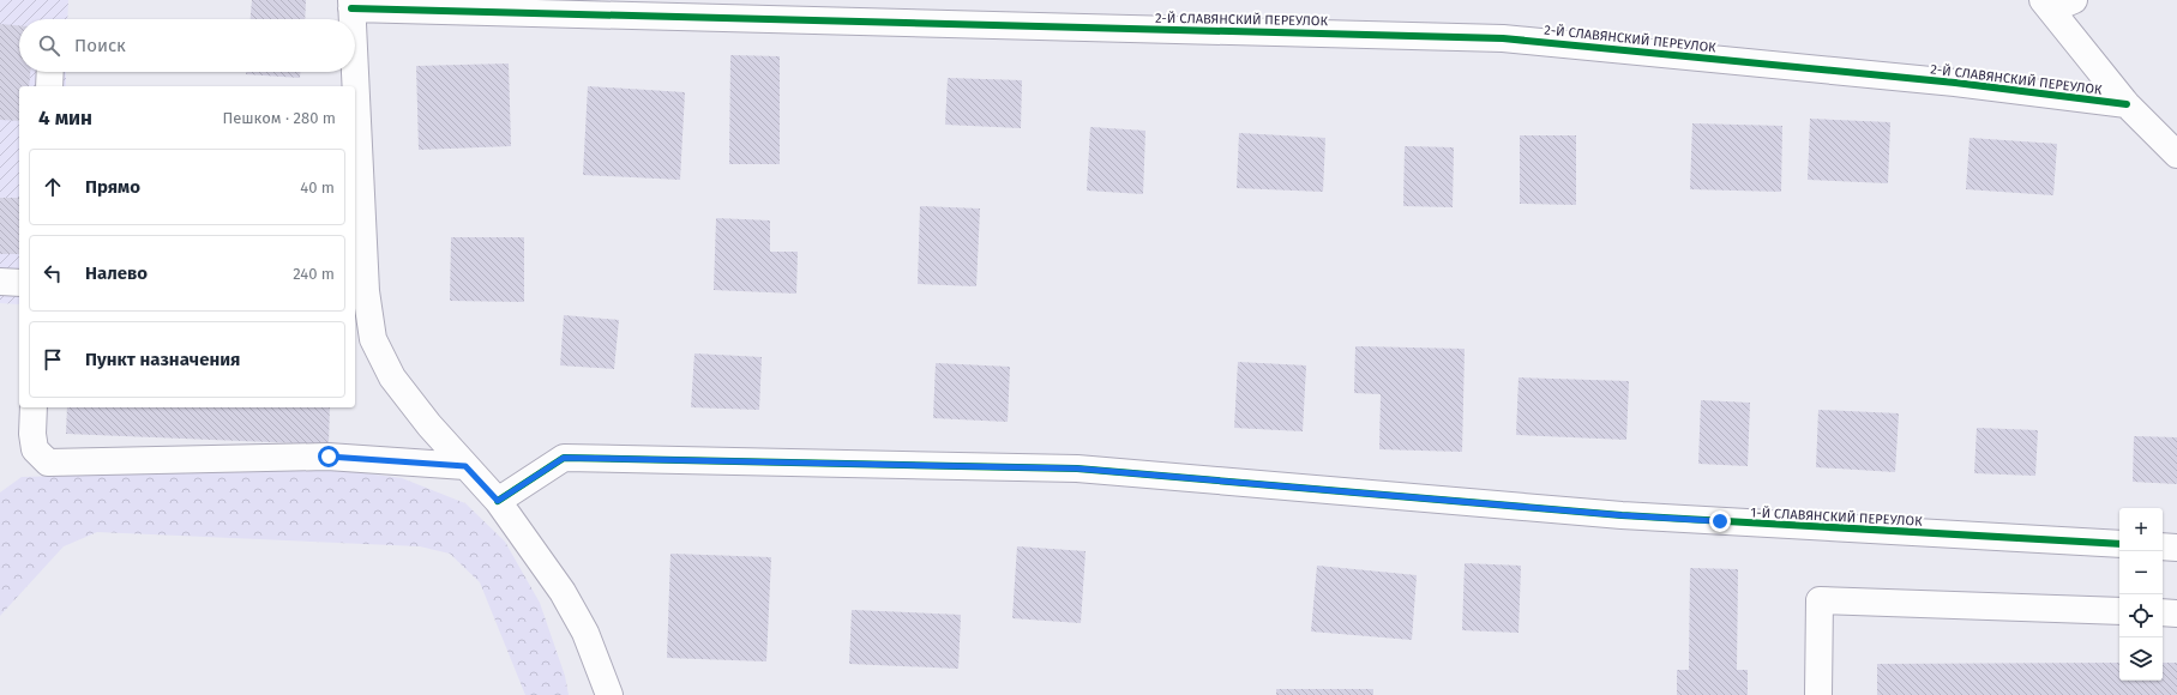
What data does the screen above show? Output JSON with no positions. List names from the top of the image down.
{
  "streets": {
    "street": ["2-Й СЛАВЯНСКИЙ ПЕРЕУЛОК", "1-Й СЛАВЯНСКИЙ ПЕРЕУЛОК"]
  },
  "page": {
    "search": "Поиск",
    "heading": ["4 мин", "Пешком · 280 m"],
    "list": [
      ["Прямо", "40 m"],
      ["Налево", "240 m"],
      "Пункт назначения"
    ],
    "map_buttons": ["+", "−"]
  }
}
